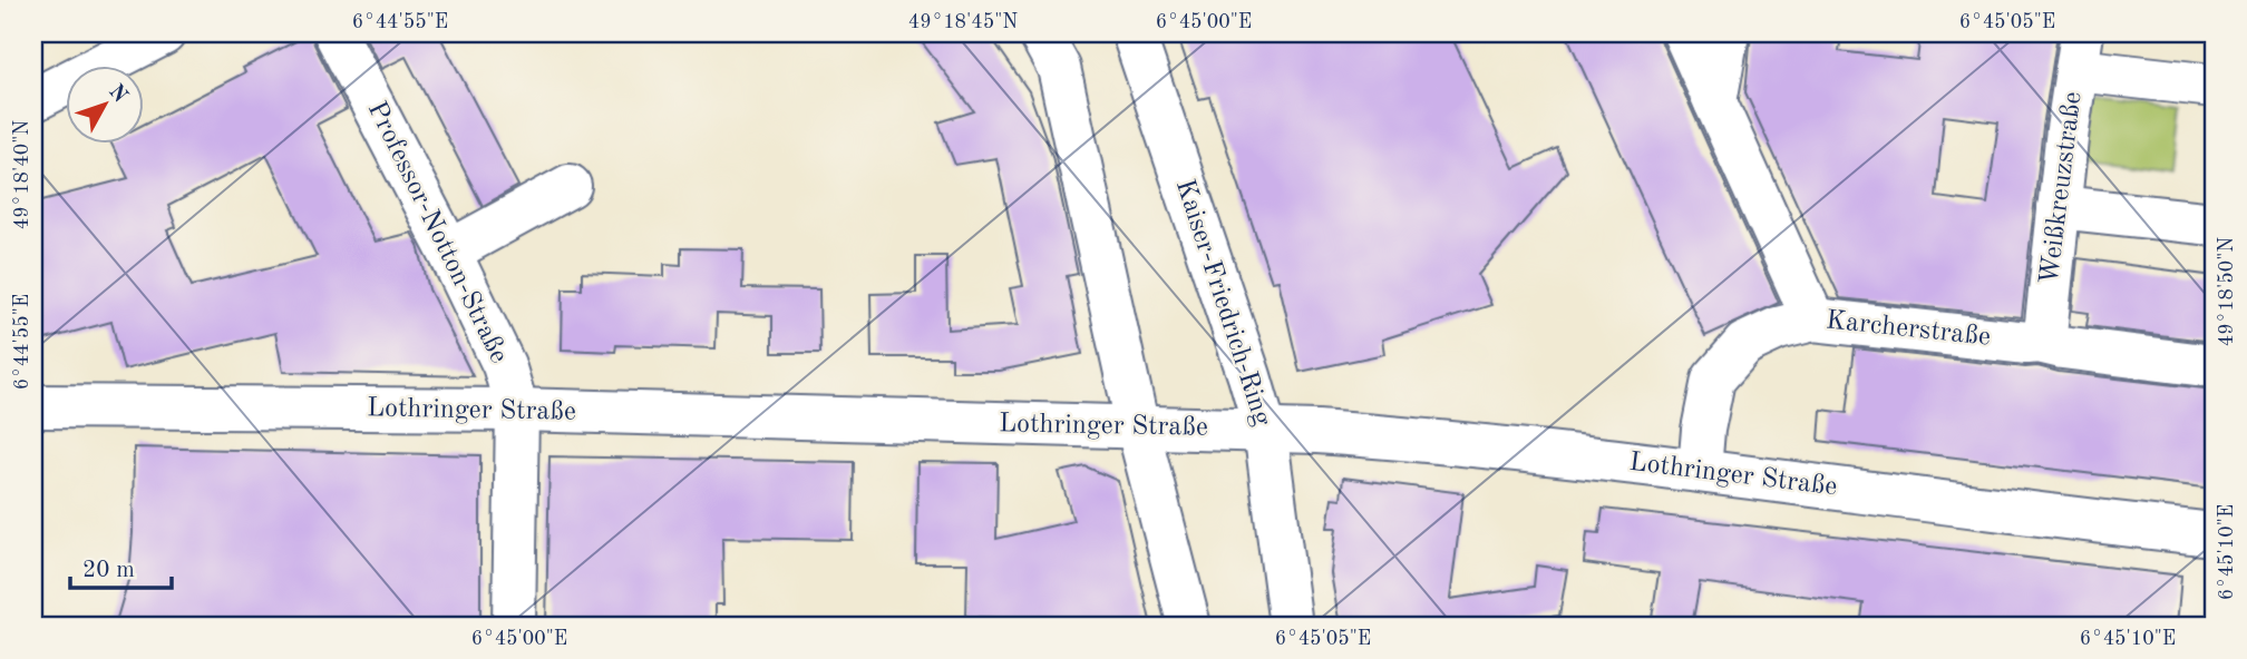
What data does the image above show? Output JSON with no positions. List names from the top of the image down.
{
  "streets": {
    "street": [
      "Weißkreuzstraße",
      "Professor-Notton-Straße",
      "Kaiser-Friedrich-Ring",
      "Karcherstraße",
      "Lothringer Straße"
    ]
  },
  "crossings": [
    ["Weißkreuzstraße", "Karcherstraße"],
    ["Professor-Notton-Straße", "Lothringer Straße"],
    ["Kaiser-Friedrich-Ring", "Lothringer Straße"],
    ["Karcherstraße", "Lothringer Straße"]
  ],
  "scale_bar": "20 m",
  "north": "top right",
  "coordinates": [
    "6°44'55\"E",
    "49°18'45\"N",
    "6°45'00\"E",
    "6°45'05\"E",
    "49°18'40\"N",
    "49°18'50\"N",
    "6°45'10\"E"
  ]
}
